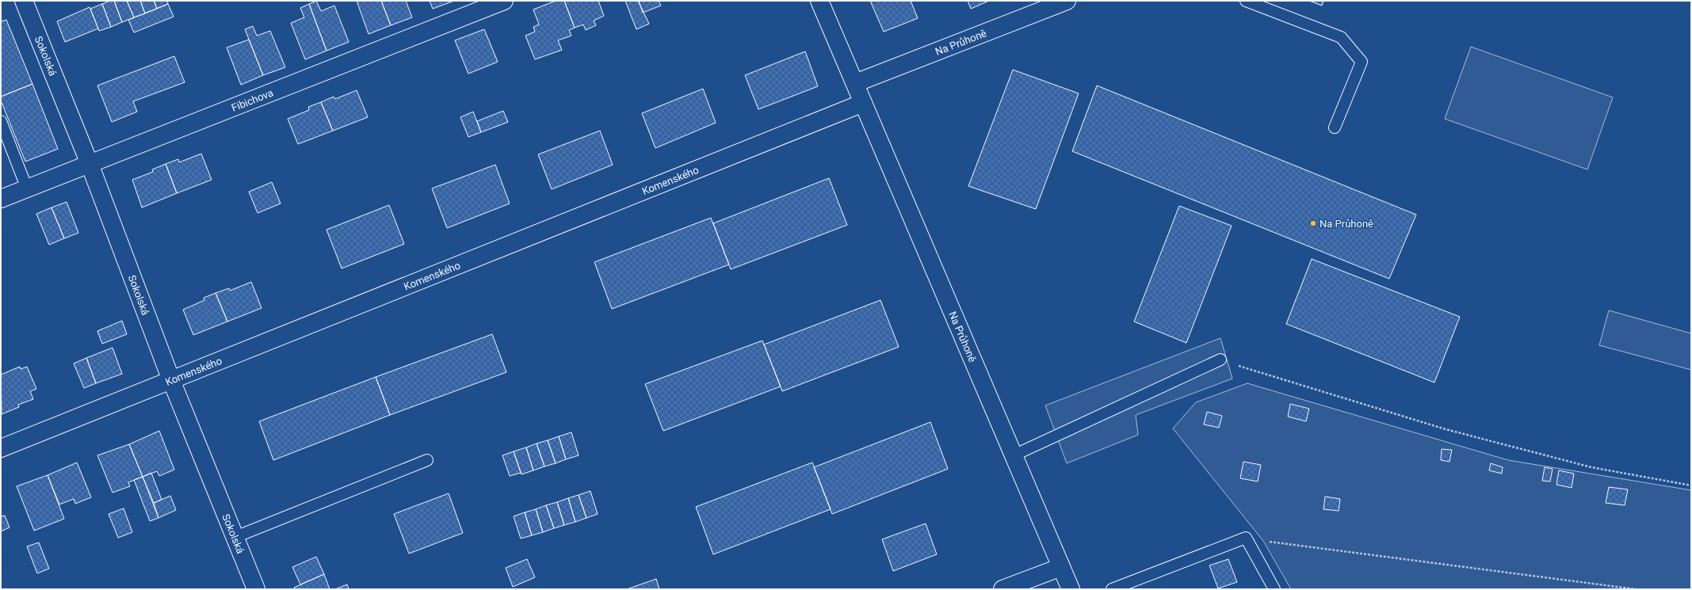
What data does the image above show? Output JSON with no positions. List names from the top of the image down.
{
  "streets": {
    "street": [
      "Na Průhoně",
      "Sokolská",
      "Fibichova",
      "Komenského"
    ]
  },
  "crossings": [
    ["Na Průhoně", "Komenského"],
    ["Sokolská", "Fibichova"],
    ["Sokolská", "Komenského"]
  ],
  "places": ["Na Průhoně"]
}
